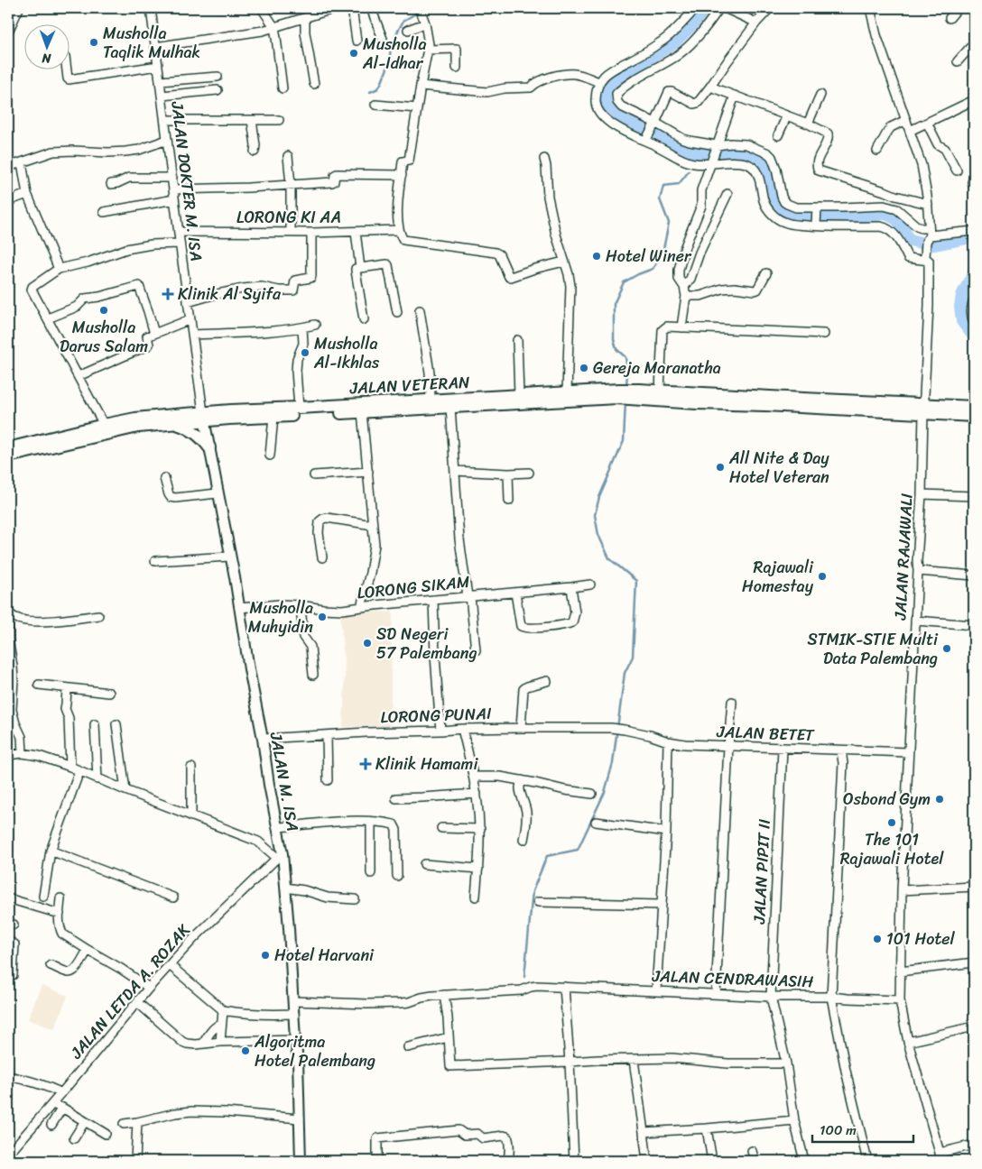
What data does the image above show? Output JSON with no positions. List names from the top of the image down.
{
  "streets": {
    "highway": ["JALAN VETERAN"],
    "main road": ["JALAN M. ISA"],
    "street": [
      "JALAN DOKTER M. ISA",
      "LORONG KI AA",
      "JALAN RAJAWALI",
      "LORONG SIKAM",
      "LORONG PUNAI",
      "JALAN BETET",
      "JALAN PIPIT II",
      "JALAN CENDRAWASIH",
      "JALAN LETDA A. ROZAK"
    ]
  },
  "crossings": [
    ["JALAN DOKTER M. ISA", "LORONG KI AA"],
    ["JALAN DOKTER M. ISA", "JALAN VETERAN"],
    ["JALAN DOKTER M. ISA", "JALAN M. ISA"],
    ["JALAN VETERAN", "JALAN M. ISA"],
    ["JALAN RAJAWALI", "JALAN BETET"],
    ["JALAN RAJAWALI", "JALAN CENDRAWASIH"],
    ["LORONG SIKAM", "JALAN M. ISA"],
    ["LORONG PUNAI", "JALAN BETET"],
    ["LORONG PUNAI", "JALAN M. ISA"],
    ["JALAN BETET", "JALAN PIPIT II"],
    ["JALAN M. ISA", "JALAN CENDRAWASIH"],
    ["JALAN M. ISA", "JALAN LETDA A. ROZAK"],
    ["JALAN PIPIT II", "JALAN CENDRAWASIH"]
  ],
  "places": {
    "other": [
      "Musholla Taqlik Mulhak",
      "Musholla Al-Idhar",
      "Hotel Winer",
      "Musholla Darus Salam",
      "Musholla Al-Ikhlas",
      "Gereja Maranatha",
      "All Nite & Day Hotel Veteran",
      "Rajawali Homestay",
      "Musholla Muhyidin",
      "SD Negeri 57 Palembang",
      "STMIK-STIE Multi Data Palembang",
      "Osbond Gym",
      "The 101 Rajawali Hotel",
      "101 Hotel",
      "Hotel Harvani",
      "Algoritma Hotel Palembang"
    ],
    "health": ["Klinik Al Syifa", "Klinik Hamami"]
  },
  "scale_bar": "100 m",
  "north": "bottom"
}
